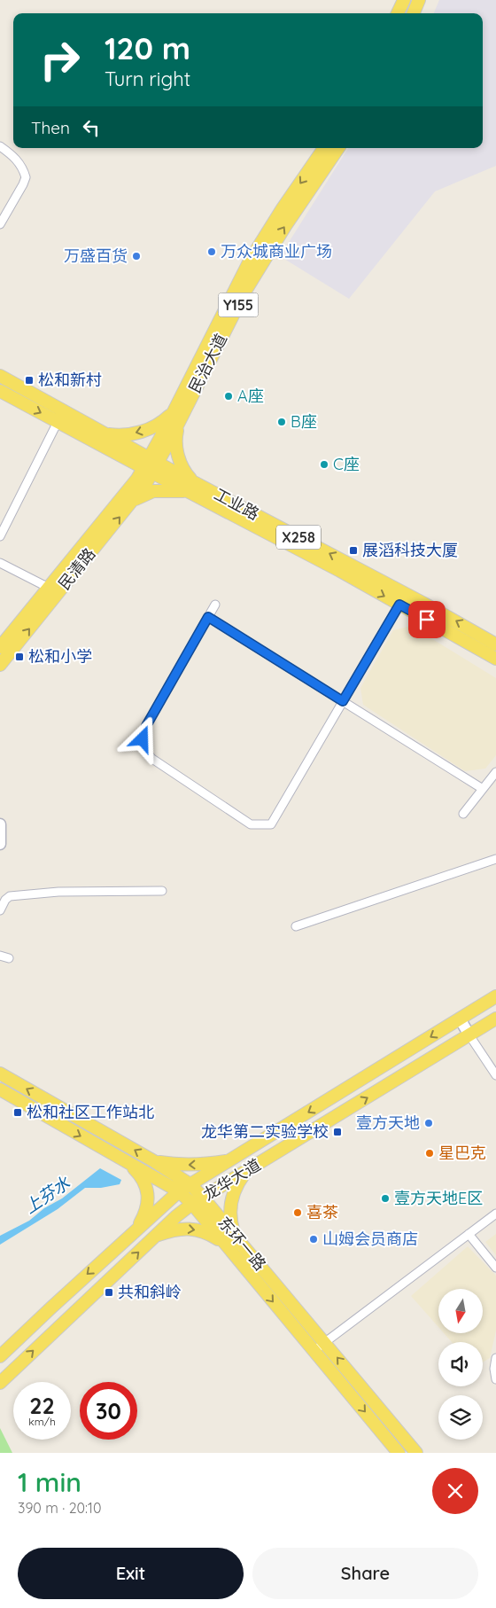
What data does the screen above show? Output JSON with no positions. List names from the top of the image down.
{
  "streets": {
    "main road": [
      "Y155",
      "民治大道",
      "工业路",
      "X258",
      "民清路",
      "龙华大道",
      "东环一路"
    ]
  },
  "crossings": [
    ["民治大道", "工业路"],
    ["民治大道", "民清路"],
    ["工业路", "民清路"],
    ["龙华大道", "东环一路"]
  ],
  "water": ["上芬水"],
  "places": {
    "other": [
      "万众城商业广场",
      "万盛百货",
      "A座",
      "B座",
      "C座",
      "壹方天地",
      "星巴克",
      "壹方天地E区",
      "喜茶",
      "山姆会员商店"
    ],
    "transit": [
      "松和新村",
      "展滔科技大厦",
      "松和小学",
      "松和社区工作站北",
      "龙华第二实验学校",
      "共和斜岭"
    ]
  },
  "north": "bottom",
  "page": {
    "turn": ["120 m", "Turn right"],
    "then": "Then",
    "speed": "22 km/h",
    "limit": "30",
    "heading": ["1 min", "390 m · 20:10"],
    "buttons": ["Exit", "Share"]
  }
}
